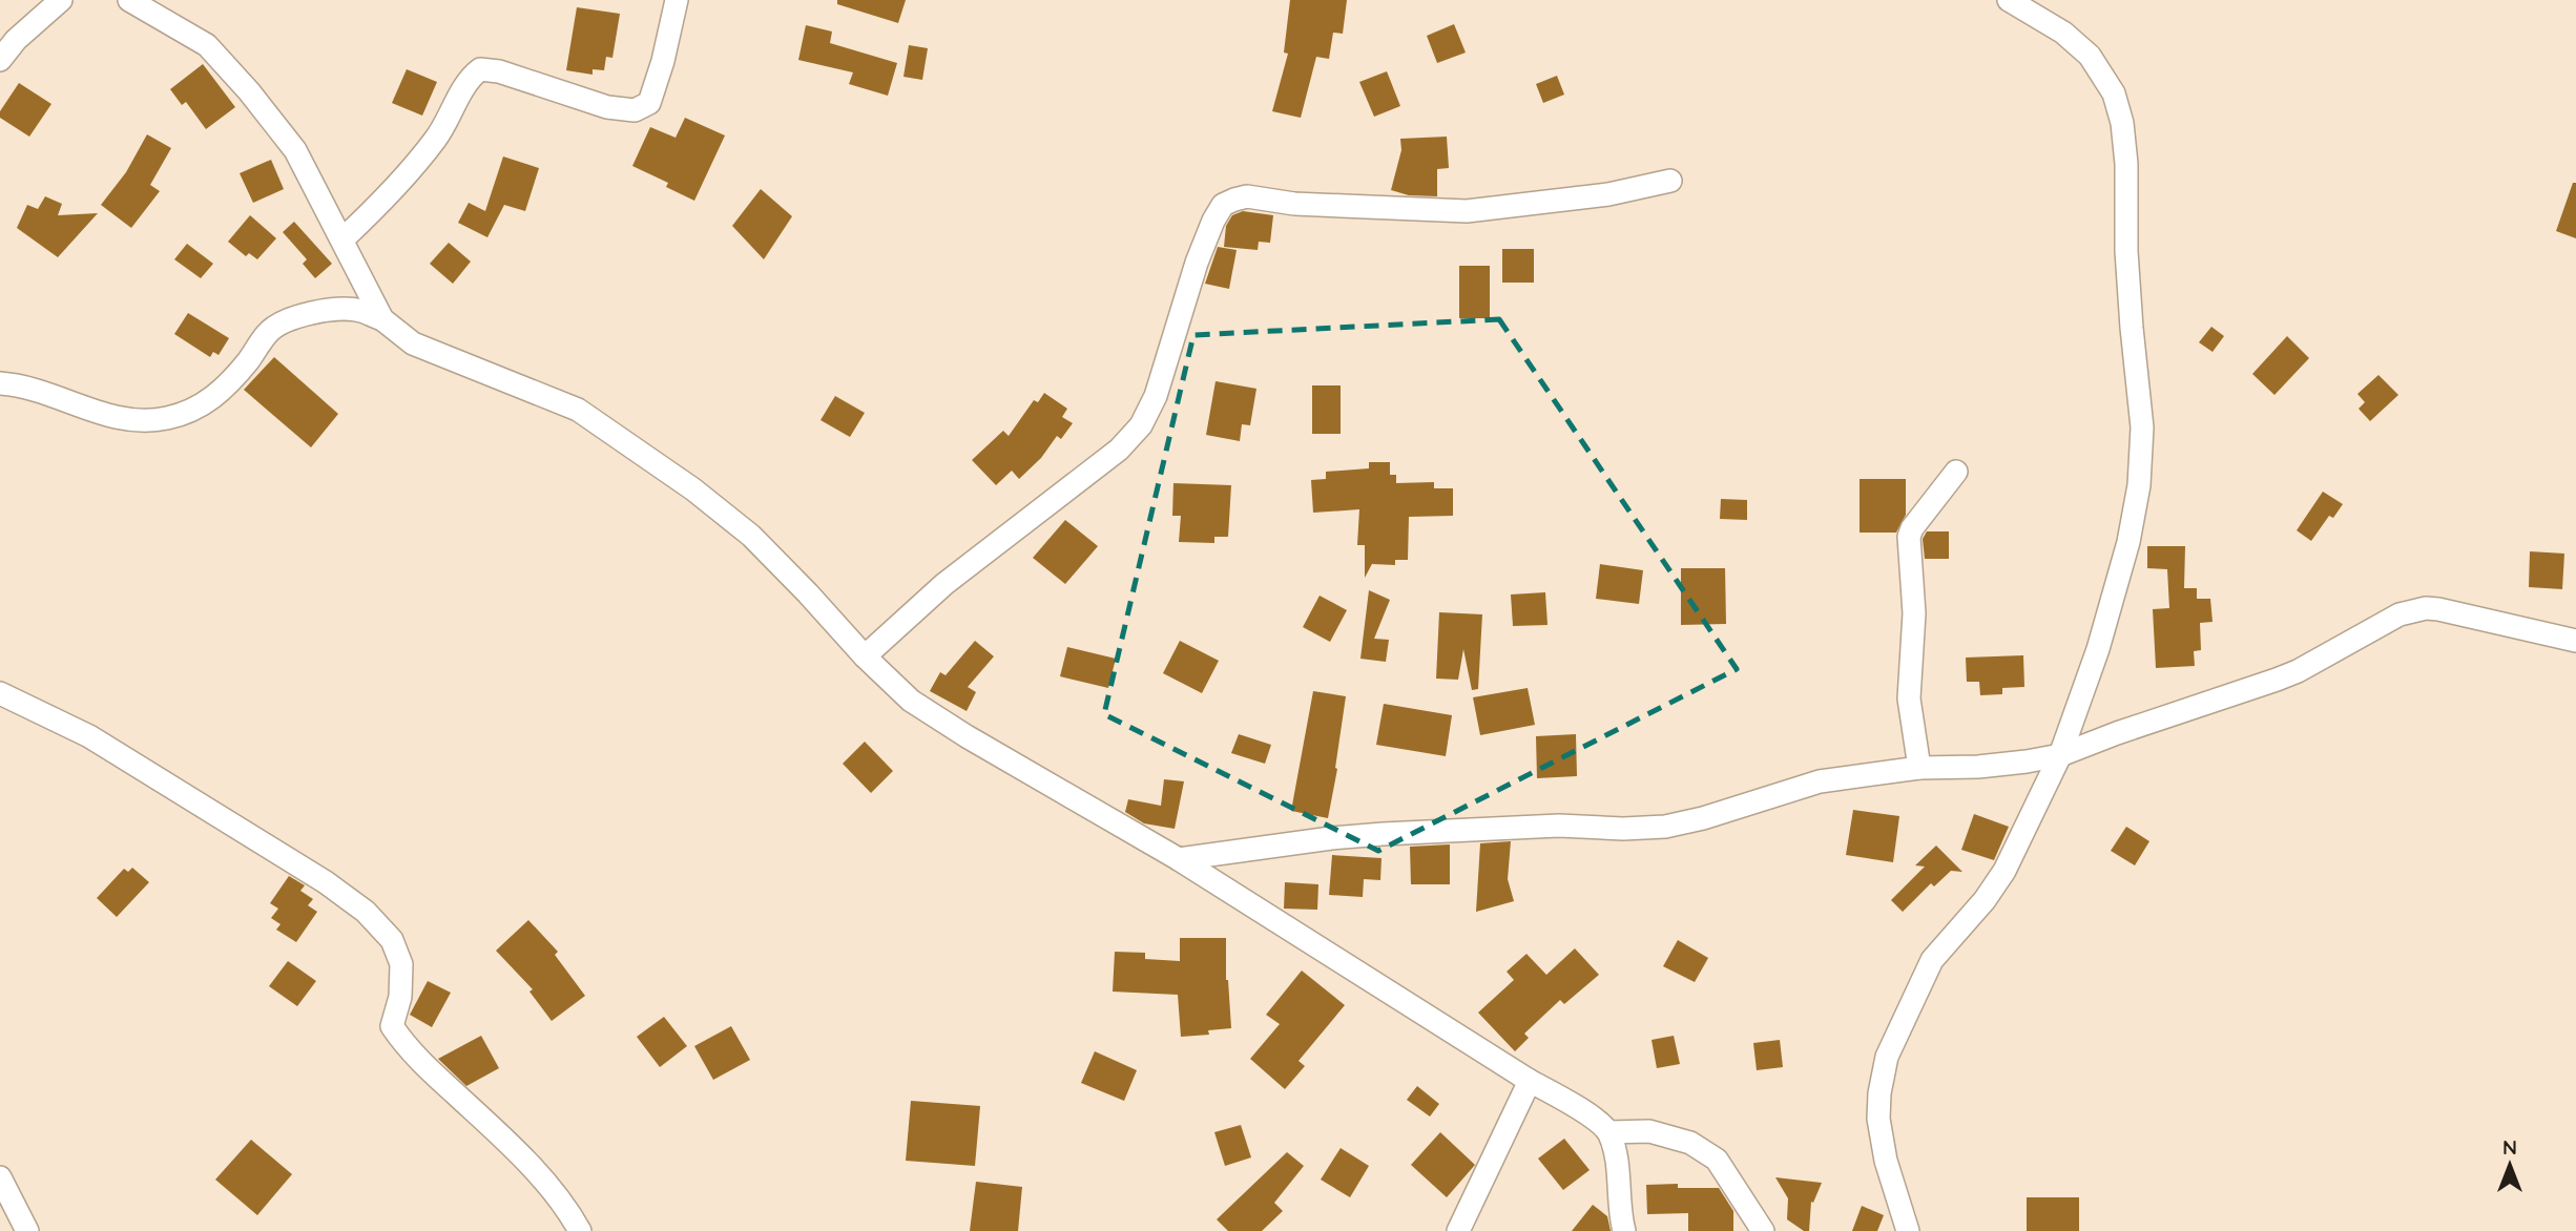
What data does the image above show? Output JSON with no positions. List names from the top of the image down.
{
  "north": "top"
}
